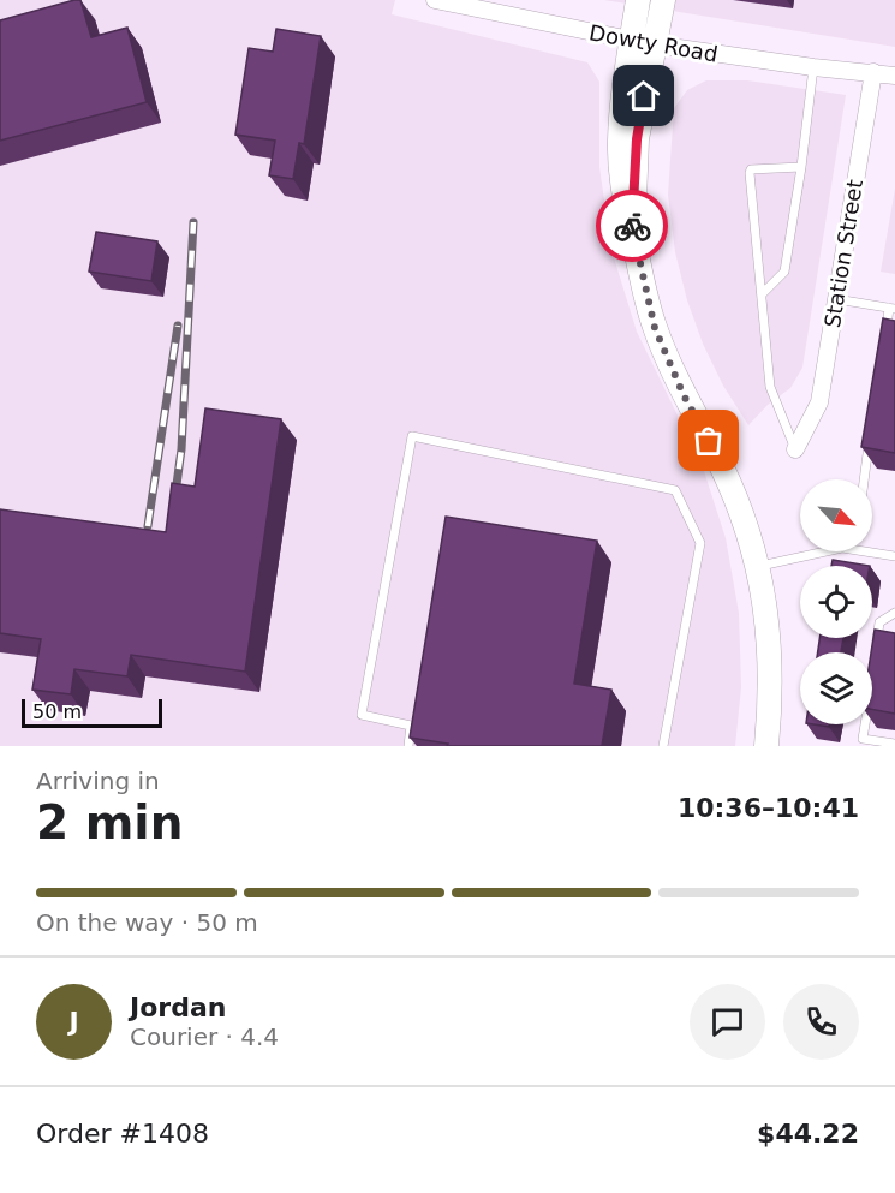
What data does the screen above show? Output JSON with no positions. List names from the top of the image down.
{
  "streets": {
    "street": ["Dowty Road", "Station Street"]
  },
  "crossings": [
    ["Dowty Road", "Station Street"]
  ],
  "scale_bar": "50 m",
  "north": "bottom right",
  "page": {
    "scale": "50 m",
    "heading": ["2 min", "Arriving in", "10:36–10:41"],
    "panel": [
      "Jordan",
      "Courier · 4.4",
      "Order #1408",
      "$44.22"
    ],
    "bar": "On the way · 50 m",
    "round": "J"
  }
}
